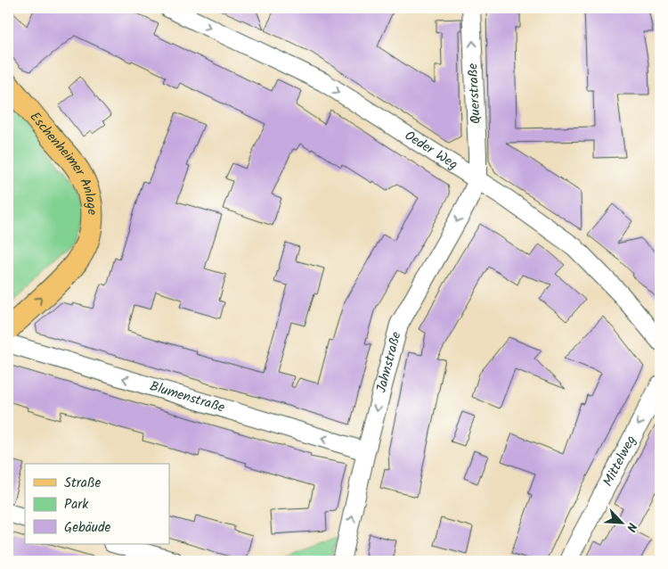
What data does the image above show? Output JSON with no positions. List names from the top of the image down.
{
  "streets": {
    "main road": ["Eschenheimer Anlage"],
    "street": [
      "Querstraße",
      "Oeder Weg",
      "Jahnstraße",
      "Blumenstraße",
      "Mittelweg"
    ]
  },
  "crossings": [
    ["Querstraße", "Oeder Weg"],
    ["Querstraße", "Jahnstraße"],
    ["Oeder Weg", "Jahnstraße"],
    ["Jahnstraße", "Blumenstraße"]
  ],
  "one_way": [
    "Querstraße",
    "Oeder Weg",
    "Eschenheimer Anlage",
    "Blumenstraße",
    "Mittelweg"
  ],
  "legend": ["Straße", "Park", "Gebäude"],
  "north": "bottom right"
}
